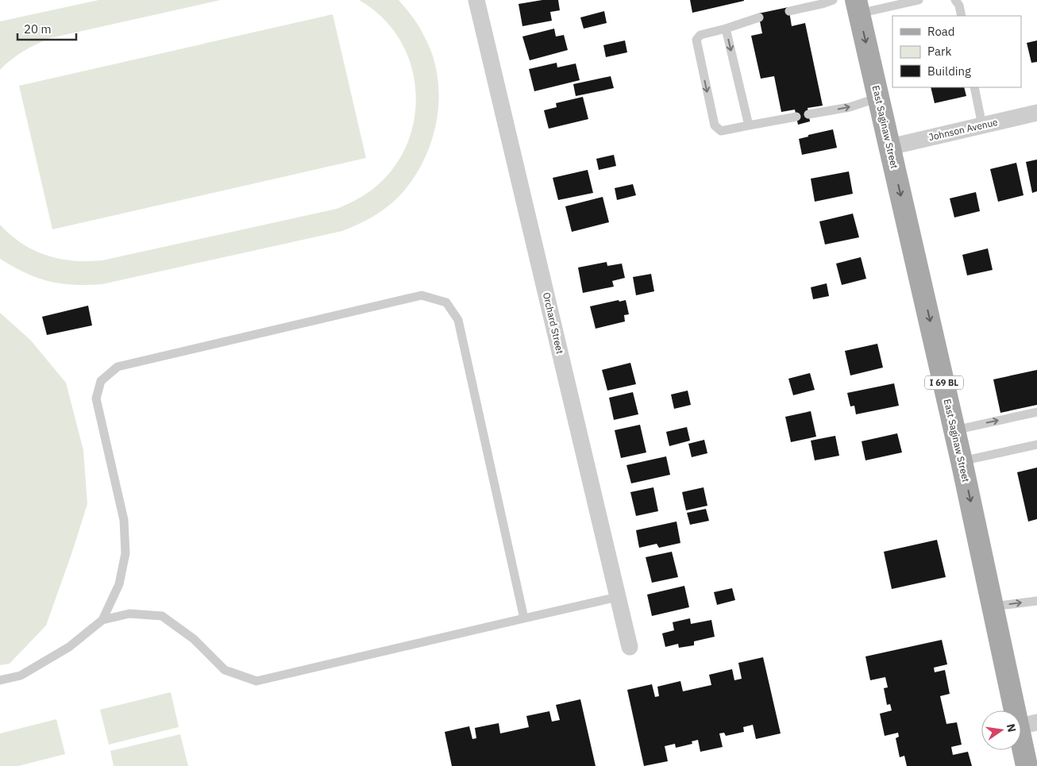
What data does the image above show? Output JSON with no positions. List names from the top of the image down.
{
  "streets": {
    "main road": ["East Saginaw Street", "I 69 BL"],
    "street": ["Johnson Avenue", "Orchard Street"]
  },
  "crossings": [
    ["East Saginaw Street", "Johnson Avenue"]
  ],
  "one_way": ["East Saginaw Street"],
  "legend": ["Road", "Park", "Building"],
  "scale_bar": "20 m",
  "north": "right"
}
